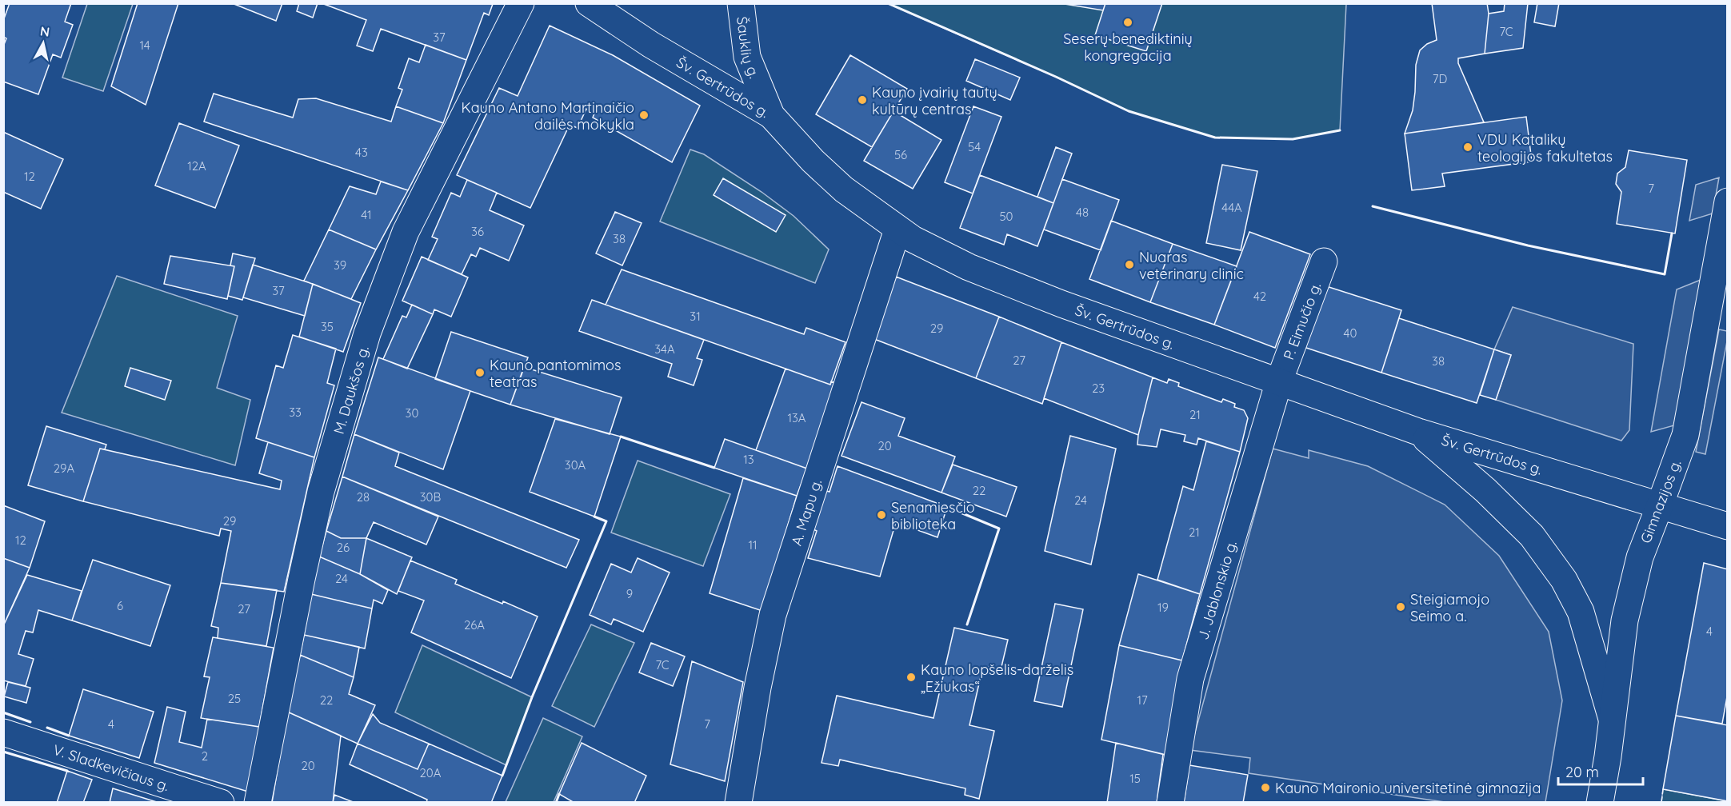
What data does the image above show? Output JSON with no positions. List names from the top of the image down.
{
  "streets": {
    "street": [
      "Šauklių g.",
      "Šv. Gertrūdos g.",
      "P. Eimučio g.",
      "M. Daukšos g.",
      "Gimnazijos g.",
      "A. Mapu g.",
      "J. Jablonskio g.",
      "V. Sladkevičiaus g."
    ]
  },
  "crossings": [
    ["Šauklių g.", "Šv. Gertrūdos g."],
    ["Šv. Gertrūdos g.", "P. Eimučio g."],
    ["Šv. Gertrūdos g.", "Gimnazijos g."],
    ["Šv. Gertrūdos g.", "A. Mapu g."],
    ["Šv. Gertrūdos g.", "J. Jablonskio g."],
    ["P. Eimučio g.", "J. Jablonskio g."]
  ],
  "places": [
    "Seserų benediktinių kongregacija",
    "Kauno įvairių tautų kultūrų centras",
    "Kauno Antano Martinaičio dailės mokykla",
    "VDU Katalikų teologijos fakultetas",
    "Nuaras veterinary clinic",
    "Kauno pantomimos teatras",
    "Senamiesčio biblioteka",
    "Steigiamojo Seimo a.",
    "Kauno lopšelis-darželis „Ežiukas“",
    "Kauno Maironio universitetinė gimnazija"
  ],
  "house_numbers": [
    "7C",
    "37",
    "14",
    "7D",
    "54",
    "43",
    "56",
    "12A",
    "12",
    "7",
    "44A",
    "48",
    "41",
    "50",
    "36",
    "38",
    "39",
    "37",
    "42",
    "31",
    "35",
    "29",
    "40",
    "34A",
    "27",
    "38",
    "23",
    "33",
    "30",
    "21",
    "13A",
    "20",
    "13",
    "30A",
    "29A",
    "22",
    "28",
    "30B",
    "24",
    "29",
    "21",
    "12",
    "11",
    "26",
    "24",
    "9",
    "6",
    "19",
    "27",
    "26A",
    "4",
    "7C",
    "25",
    "22",
    "17",
    "4",
    "7",
    "2",
    "20",
    "20A",
    "15"
  ],
  "scale_bar": "20 m",
  "north": "top"
}
